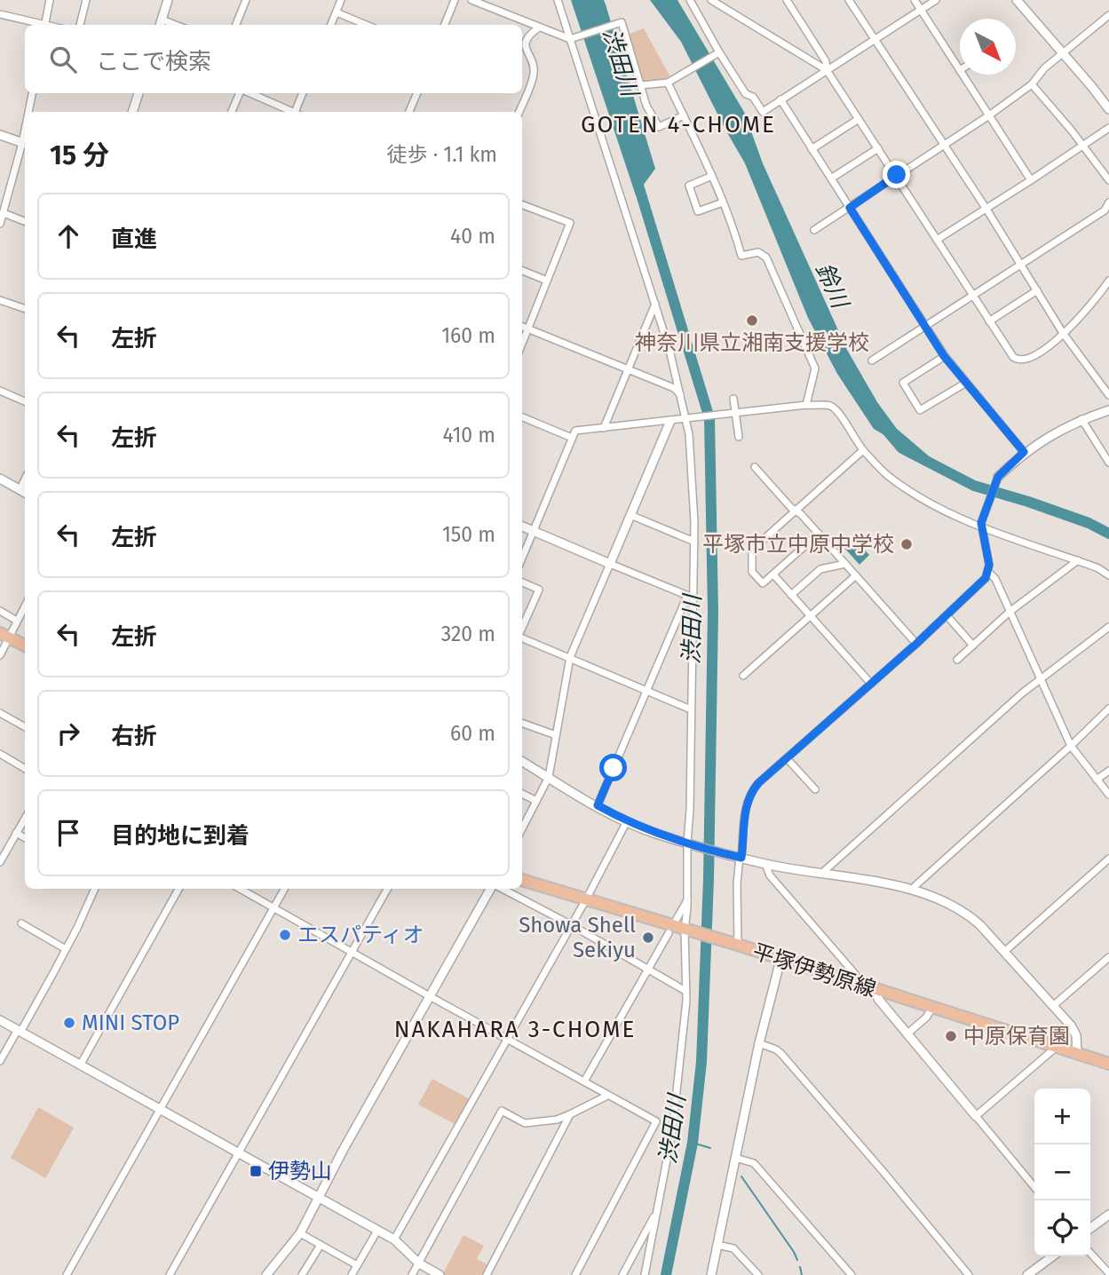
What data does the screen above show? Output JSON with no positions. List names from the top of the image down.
{
  "streets": {
    "main road": ["平塚伊勢原線"]
  },
  "districts": ["GOTEN 4-CHOME", "NAKAHARA 3-CHOME"],
  "water": ["渋田川", "鈴川"],
  "places": {
    "other": [
      "神奈川県立湘南支援学校",
      "平塚市立中原中学校",
      "エスパティオ",
      "Showa Shell Sekiyu",
      "MINI STOP",
      "中原保育園"
    ],
    "transit": ["伊勢山"]
  },
  "north": "bottom right",
  "page": {
    "search": "ここで検索",
    "heading": ["15 分", "徒歩 · 1.1 km"],
    "list": [
      ["直進", "40 m"],
      ["左折", "160 m"],
      ["左折", "410 m"],
      ["左折", "150 m"],
      ["左折", "320 m"],
      ["右折", "60 m"],
      "目的地に到着"
    ],
    "map_buttons": ["+", "−"]
  }
}
